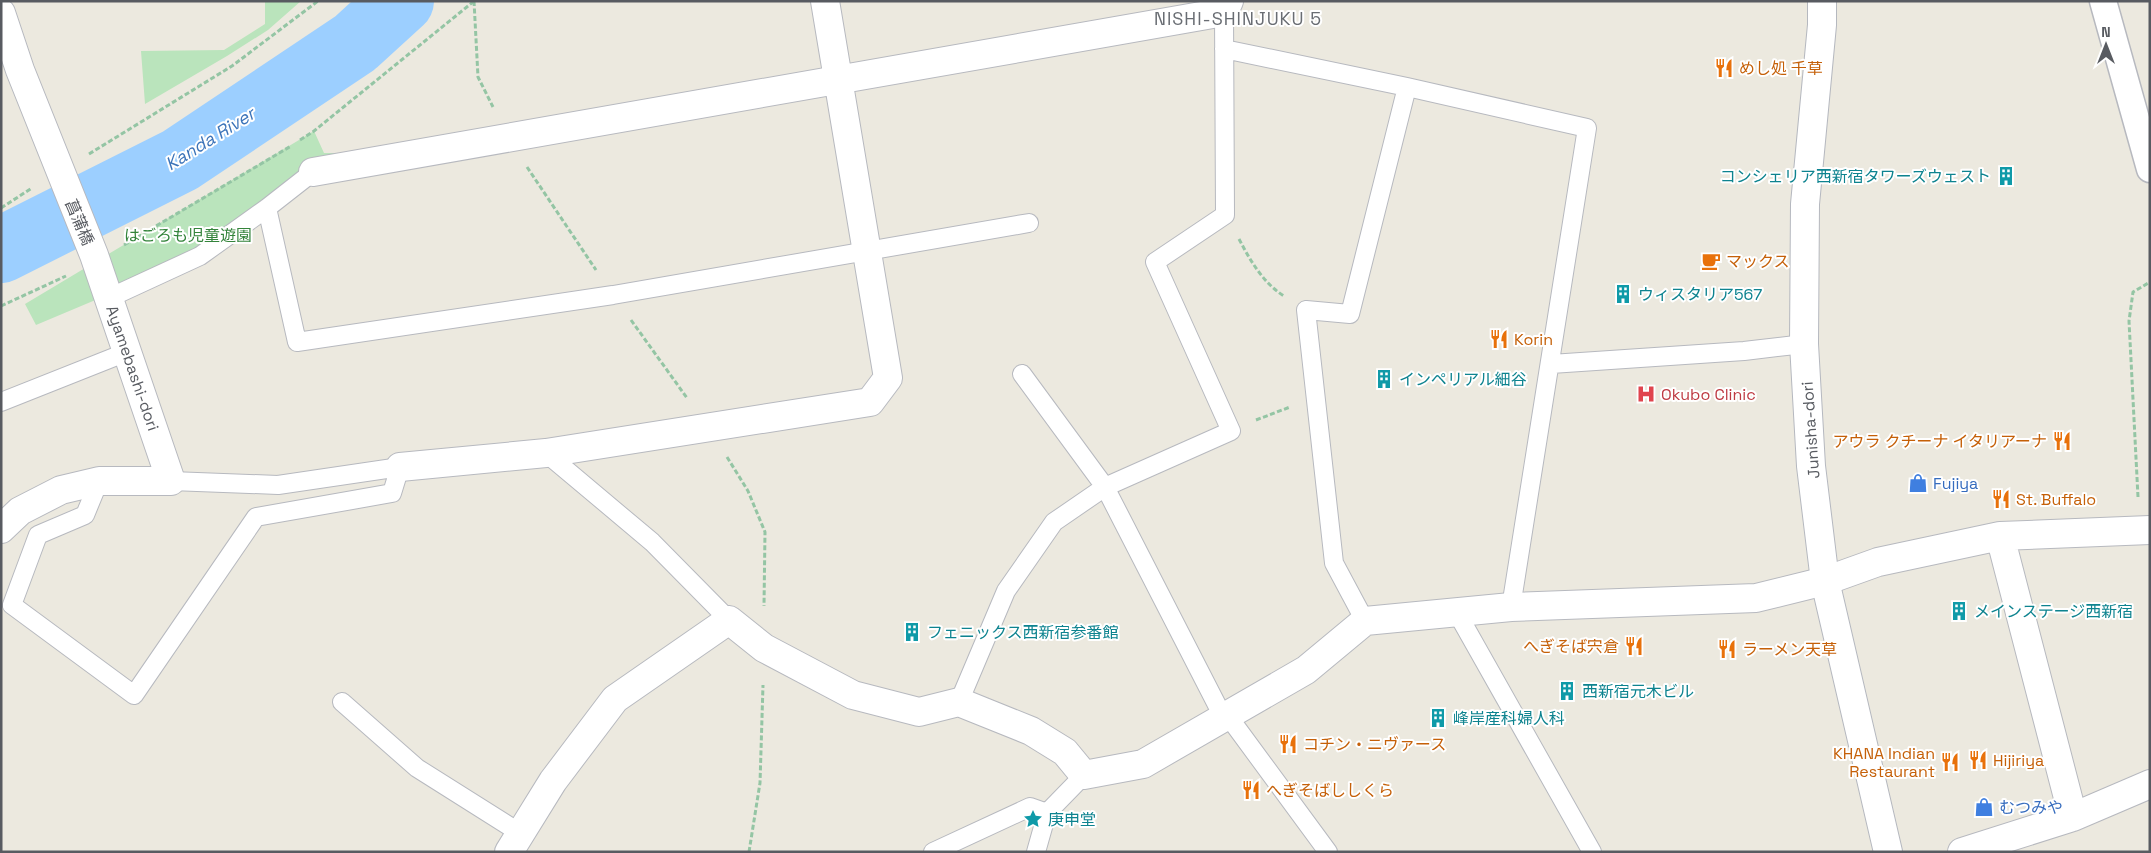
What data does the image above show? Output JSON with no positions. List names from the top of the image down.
{
  "streets": {
    "street": ["菖蒲橋", "Ayamebashi-dori", "Junisha-dori"]
  },
  "crossings": [
    ["菖蒲橋", "Ayamebashi-dori"]
  ],
  "districts": ["NISHI-SHINJUKU 5"],
  "water": ["Kanda River"],
  "parks": ["はごろも児童遊園"],
  "places": {
    "restaurant": [
      "めし処 千草",
      "Korin",
      "アウラ クチーナ イタリアーナ",
      "St. Buffalo",
      "へぎそば宍倉",
      "ラーメン天草",
      "コチン・ニヴァース",
      "Hijiriya",
      "KHANA Indian Restaurant",
      "へぎそばししくら"
    ],
    "building": [
      "コンシェリア西新宿タワーズウェスト",
      "ウィスタリア567",
      "インペリアル細谷",
      "メインステージ西新宿",
      "フェニックス西新宿参番館",
      "西新宿元木ビル",
      "峰岸産科婦人科"
    ],
    "cafe": ["マックス"],
    "hospital": ["Okubo Clinic"],
    "shop": ["Fujiya", "むつみや"],
    "place": ["庚申堂"]
  },
  "north": "top"
}
